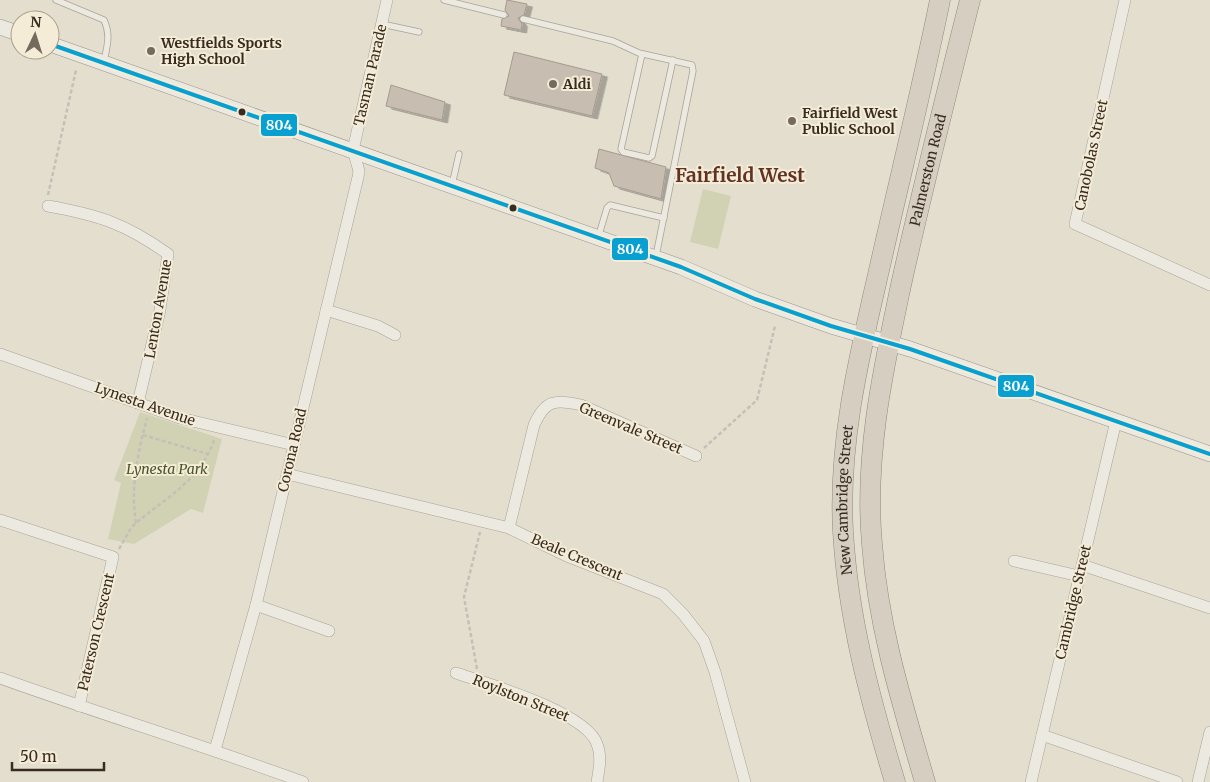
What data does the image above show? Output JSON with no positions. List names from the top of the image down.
{
  "streets": {
    "highway": ["Palmerston Road", "New Cambridge Street"],
    "street": [
      "Tasman Parade",
      "Canobolas Street",
      "Lenton Avenue",
      "Lynesta Avenue",
      "Greenvale Street",
      "Corona Road",
      "Beale Crescent",
      "Cambridge Street",
      "Paterson Crescent",
      "Roylston Street"
    ]
  },
  "crossings": [
    ["Tasman Parade", "Corona Road"],
    ["Palmerston Road", "New Cambridge Street"],
    ["Lenton Avenue", "Lynesta Avenue"],
    ["Lynesta Avenue", "Corona Road"],
    ["Greenvale Street", "Beale Crescent"],
    ["Corona Road", "Beale Crescent"]
  ],
  "districts": ["Fairfield West"],
  "parks": ["Lynesta Park"],
  "places": ["Westfields Sports High School", "Aldi", "Fairfield West Public School"],
  "lines": ["transit line 804"],
  "scale_bar": "50 m",
  "north": "top"
}
